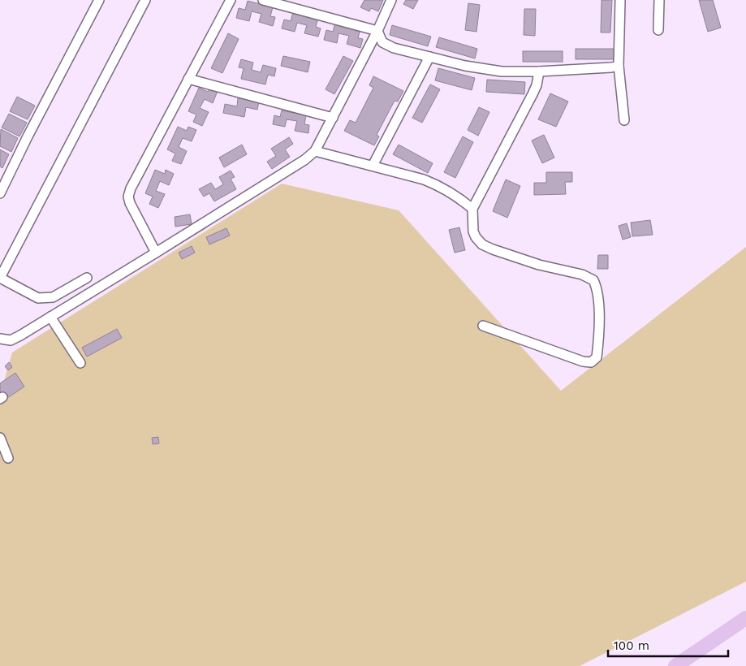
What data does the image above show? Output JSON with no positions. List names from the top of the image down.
{
  "scale_bar": "100 m"
}
